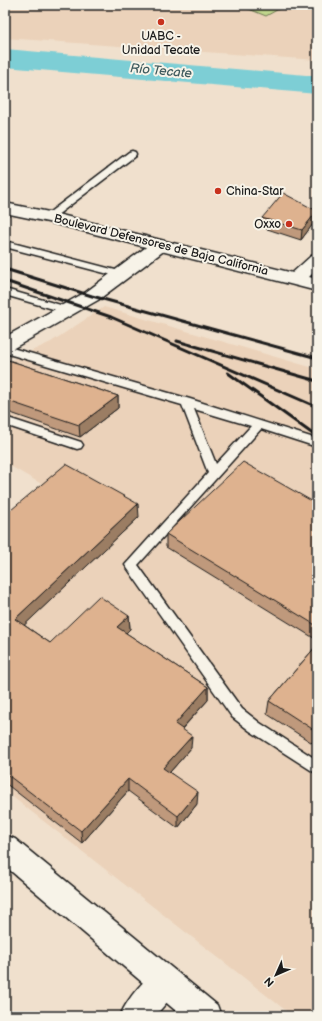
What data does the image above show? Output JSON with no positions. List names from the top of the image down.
{
  "streets": {
    "main road": ["Boulevard Defensores de Baja California"]
  },
  "water": ["Río Tecate"],
  "places": ["UABC - Unidad Tecate", "China-Star", "Oxxo"],
  "north": "bottom left"
}
